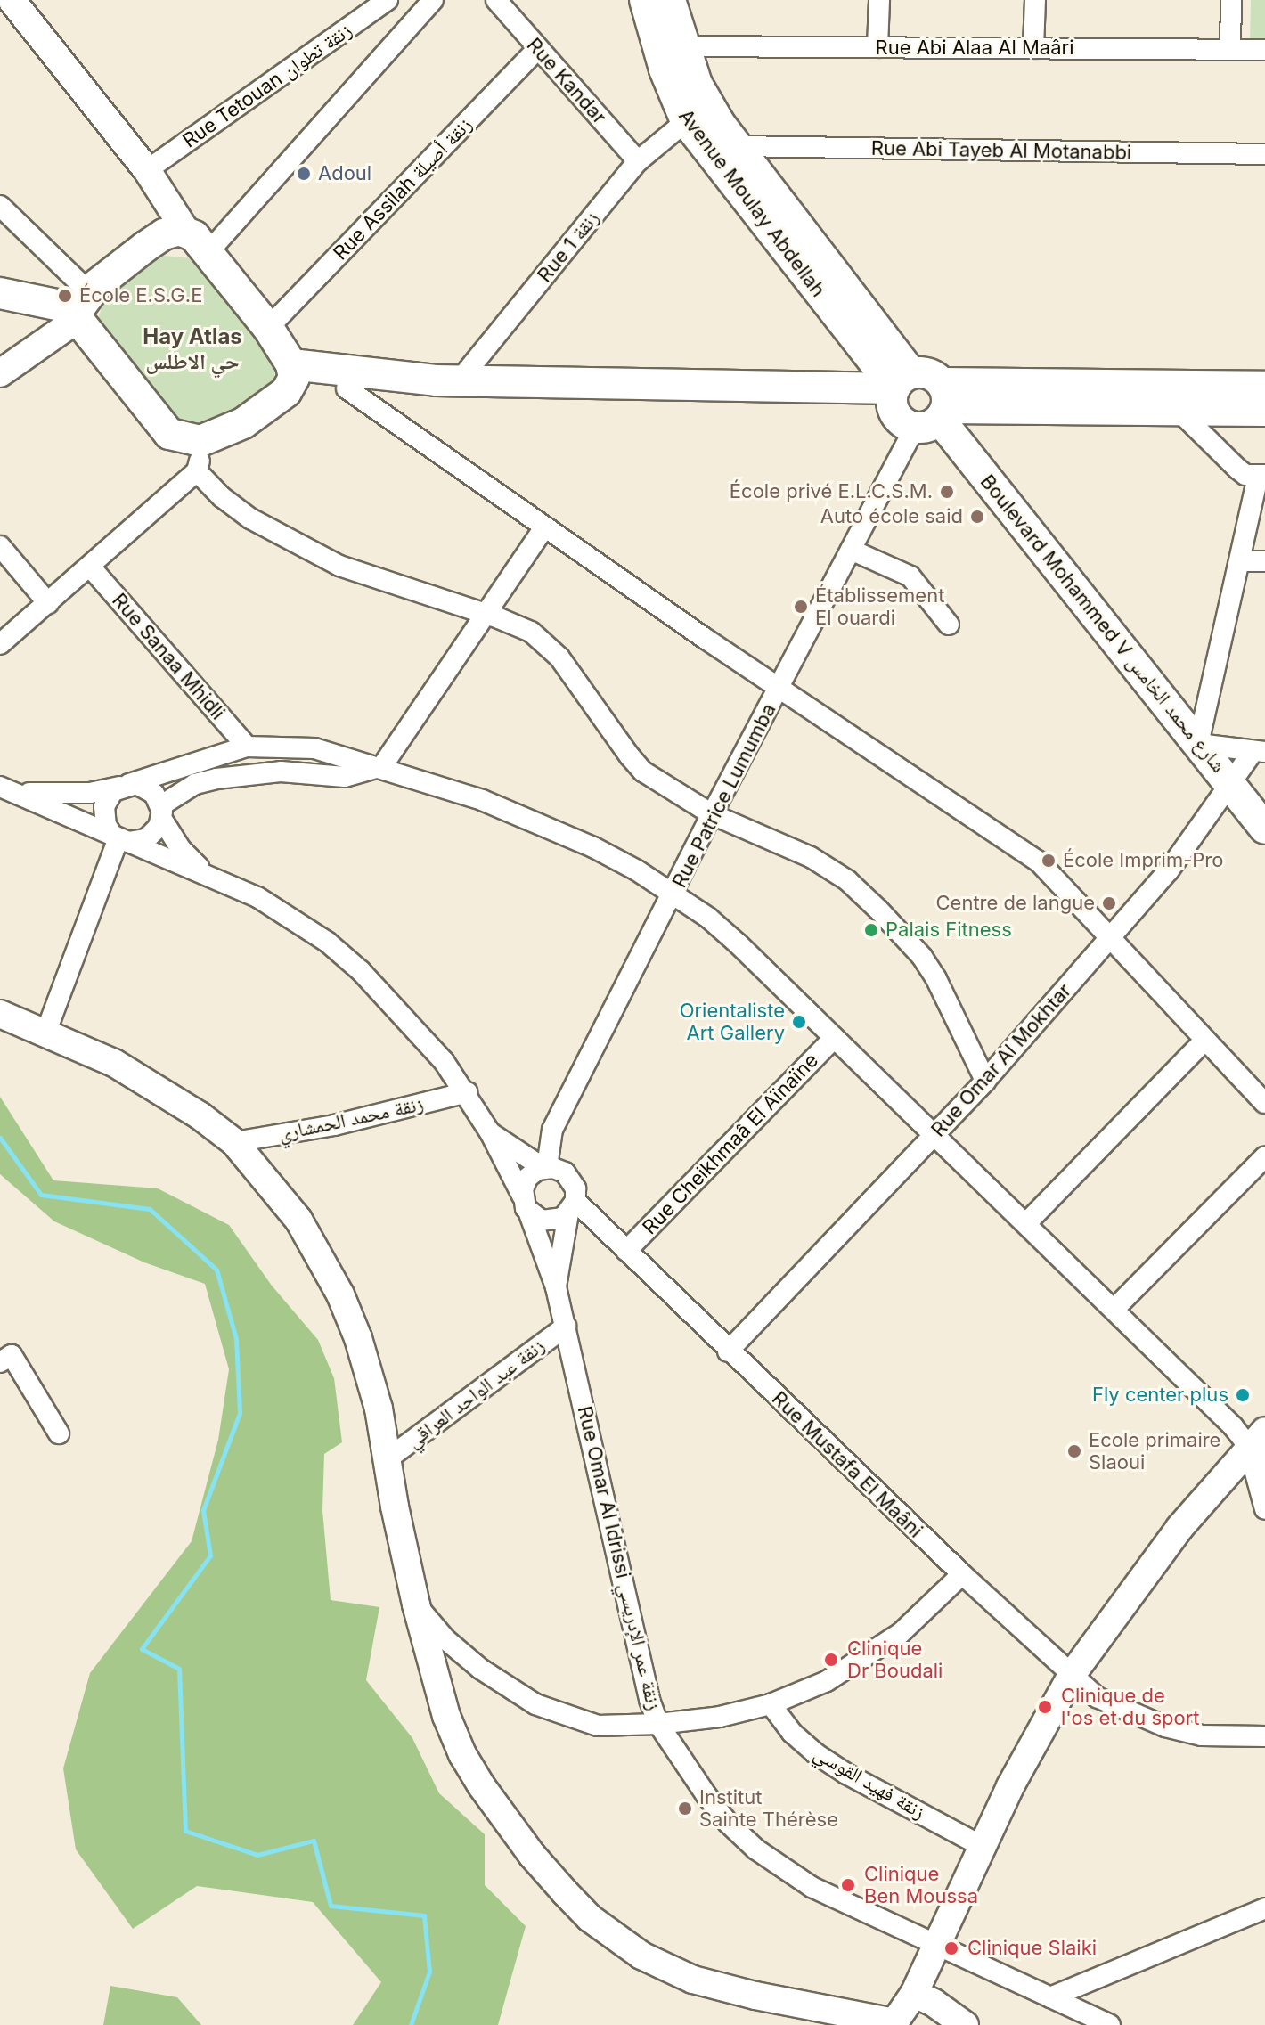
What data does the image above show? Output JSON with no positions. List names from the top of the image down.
{
  "streets": {
    "main road": ["Avenue Moulay Abdellah", "Boulevard Mohammed V شارع محمد الخامس"],
    "street": [
      "Rue Abi Alaa Al Maâri",
      "Rue Kandar",
      "Rue Tetouan زنقة تطوان",
      "Rue Abi Tayeb Al Motanabbi",
      "Rue Assilah زنقة أصيلة",
      "Rue 1 زنقة",
      "Rue Sanaa Mhidli",
      "Rue Patrice Lumumba",
      "Rue Omar Al Mokhtar",
      "زنقة محمد الحمشاري",
      "Rue Cheikhmaâ El Aïnaïne",
      "زنقة عبد الواحد العراقي",
      "Rue Mustafa El Maâni",
      "Rue Omar Al Idrissi زنقة عمر الإدريسي",
      "زنقة فهيد القوسي"
    ]
  },
  "crossings": [
    ["Rue Abi Alaa Al Maâri", "Avenue Moulay Abdellah"],
    ["Rue Kandar", "Rue Assilah زنقة أصيلة"],
    ["Rue Kandar", "Rue 1 زنقة"],
    ["Rue Abi Tayeb Al Motanabbi", "Avenue Moulay Abdellah"],
    ["Avenue Moulay Abdellah", "Rue 1 زنقة"],
    ["Avenue Moulay Abdellah", "Boulevard Mohammed V شارع محمد الخامس"],
    ["Avenue Moulay Abdellah", "Rue Patrice Lumumba"],
    ["Boulevard Mohammed V شارع محمد الخامس", "Rue Patrice Lumumba"],
    ["Boulevard Mohammed V شارع محمد الخامس", "Rue Omar Al Mokhtar"],
    ["Rue Patrice Lumumba", "Rue Mustafa El Maâni"],
    ["Rue Patrice Lumumba", "Rue Omar Al Idrissi زنقة عمر الإدريسي"],
    ["Rue Omar Al Mokhtar", "Rue Mustafa El Maâni"],
    ["زنقة محمد الحمشاري", "Rue Omar Al Idrissi زنقة عمر الإدريسي"],
    ["Rue Cheikhmaâ El Aïnaïne", "Rue Mustafa El Maâni"],
    ["زنقة عبد الواحد العراقي", "Rue Omar Al Idrissi زنقة عمر الإدريسي"],
    ["Rue Mustafa El Maâni", "Rue Omar Al Idrissi زنقة عمر الإدريسي"]
  ],
  "districts": ["Hay Atlas حي الاطلس"],
  "places": [
    "Adoul",
    "École E.S.G.E",
    "École privé E.L.C.S.M.",
    "Auto école said",
    "Établissement El ouardi",
    "École Imprim-Pro",
    "Centre de langue",
    "Palais Fitness",
    "Orientaliste Art Gallery",
    "Fly center plus",
    "Ecole primaire Slaoui",
    "Clinique Dr Boudali",
    "Clinique de l'os et du sport",
    "Institut Sainte Thérèse",
    "Clinique Ben Moussa",
    "Clinique Slaiki"
  ]
}
